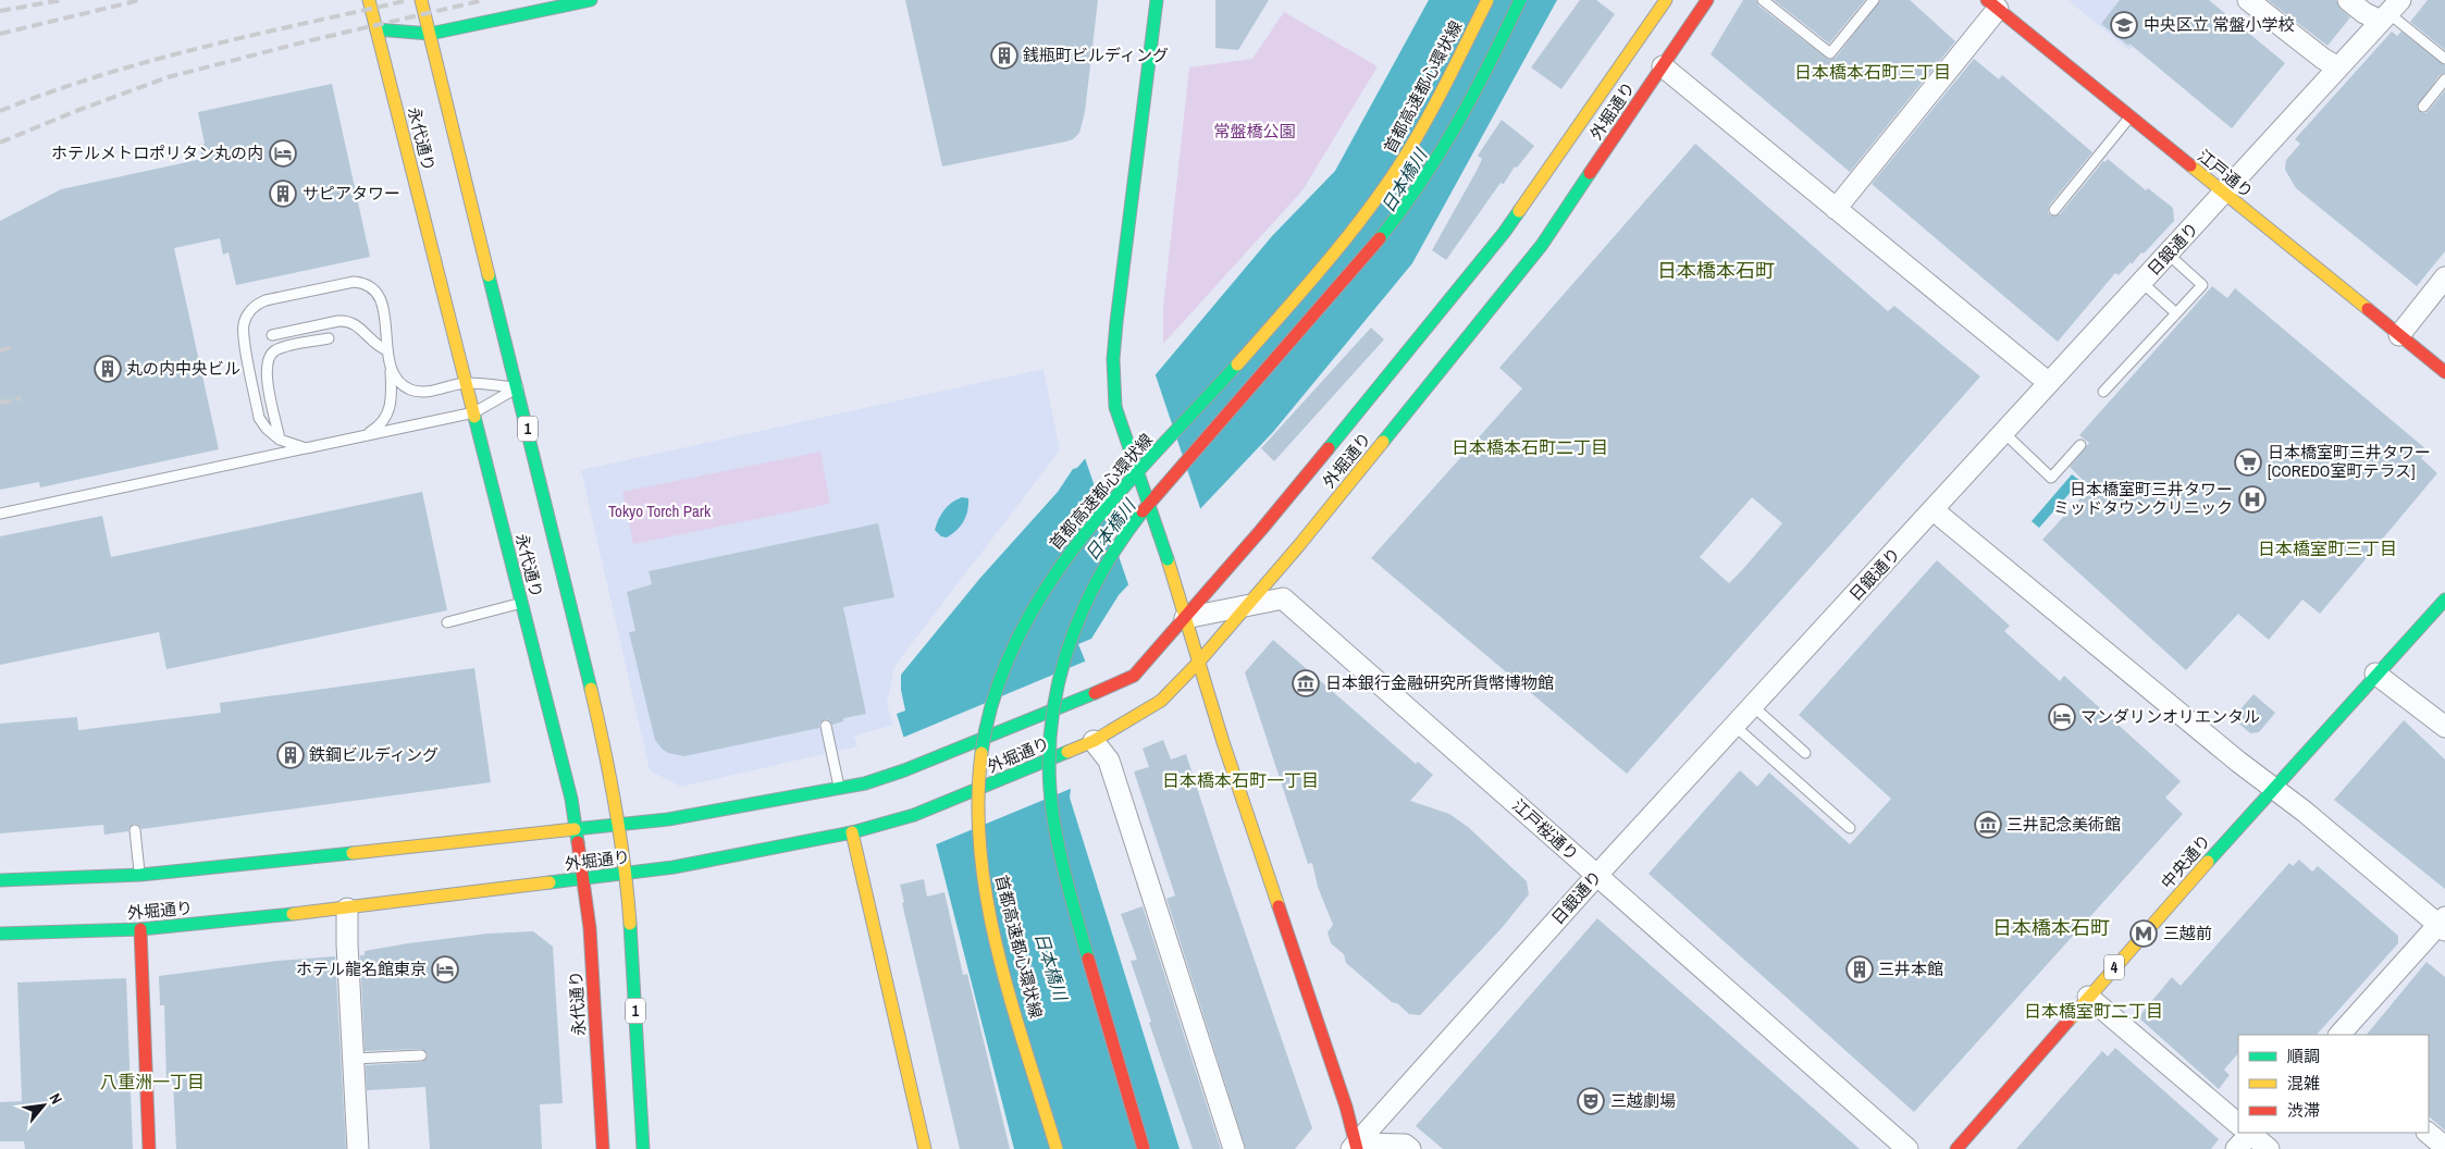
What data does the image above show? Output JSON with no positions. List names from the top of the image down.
{
  "streets": {
    "main road": [
      "首都高速都心環状線",
      "外堀通り",
      "永代通り",
      "江戸通り",
      "1",
      "中央通り",
      "4"
    ],
    "street": ["日銀通り", "江戸桜通り"]
  },
  "crossings": [
    ["外堀通り", "永代通り"],
    ["外堀通り", "江戸桜通り"],
    ["江戸通り", "日銀通り"],
    ["日銀通り", "江戸桜通り"]
  ],
  "districts": [
    "日本橋本石町三丁目",
    "日本橋本石町",
    "日本橋本石町二丁目",
    "日本橋室町三丁目",
    "日本橋本石町一丁目",
    "日本橋本石町",
    "日本橋室町二丁目",
    "八重洲一丁目"
  ],
  "water": ["日本橋川"],
  "parks": ["常盤橋公園", "Tokyo Torch Park"],
  "places": {
    "school or university": ["中央区立 常盤小学校"],
    "building": [
      "銭瓶町ビルディング",
      "サピアタワー",
      "丸の内中央ビル",
      "鉄鋼ビルディング",
      "三井本館"
    ],
    "hotel": ["ホテルメトロポリタン丸の内", "マンダリンオリエンタル", "ホテル龍名館東京"],
    "supermarket": ["日本橋室町三井タワー [COREDO室町テラス]"],
    "hospital": ["日本橋室町三井タワー ミッドタウンクリニック"],
    "museum": ["日本銀行金融研究所貨幣博物館", "三井記念美術館"],
    "metro station": ["三越前"],
    "theatre": ["三越劇場"]
  },
  "legend": ["順調", "混雑", "渋滞"],
  "north": "top right"
}
